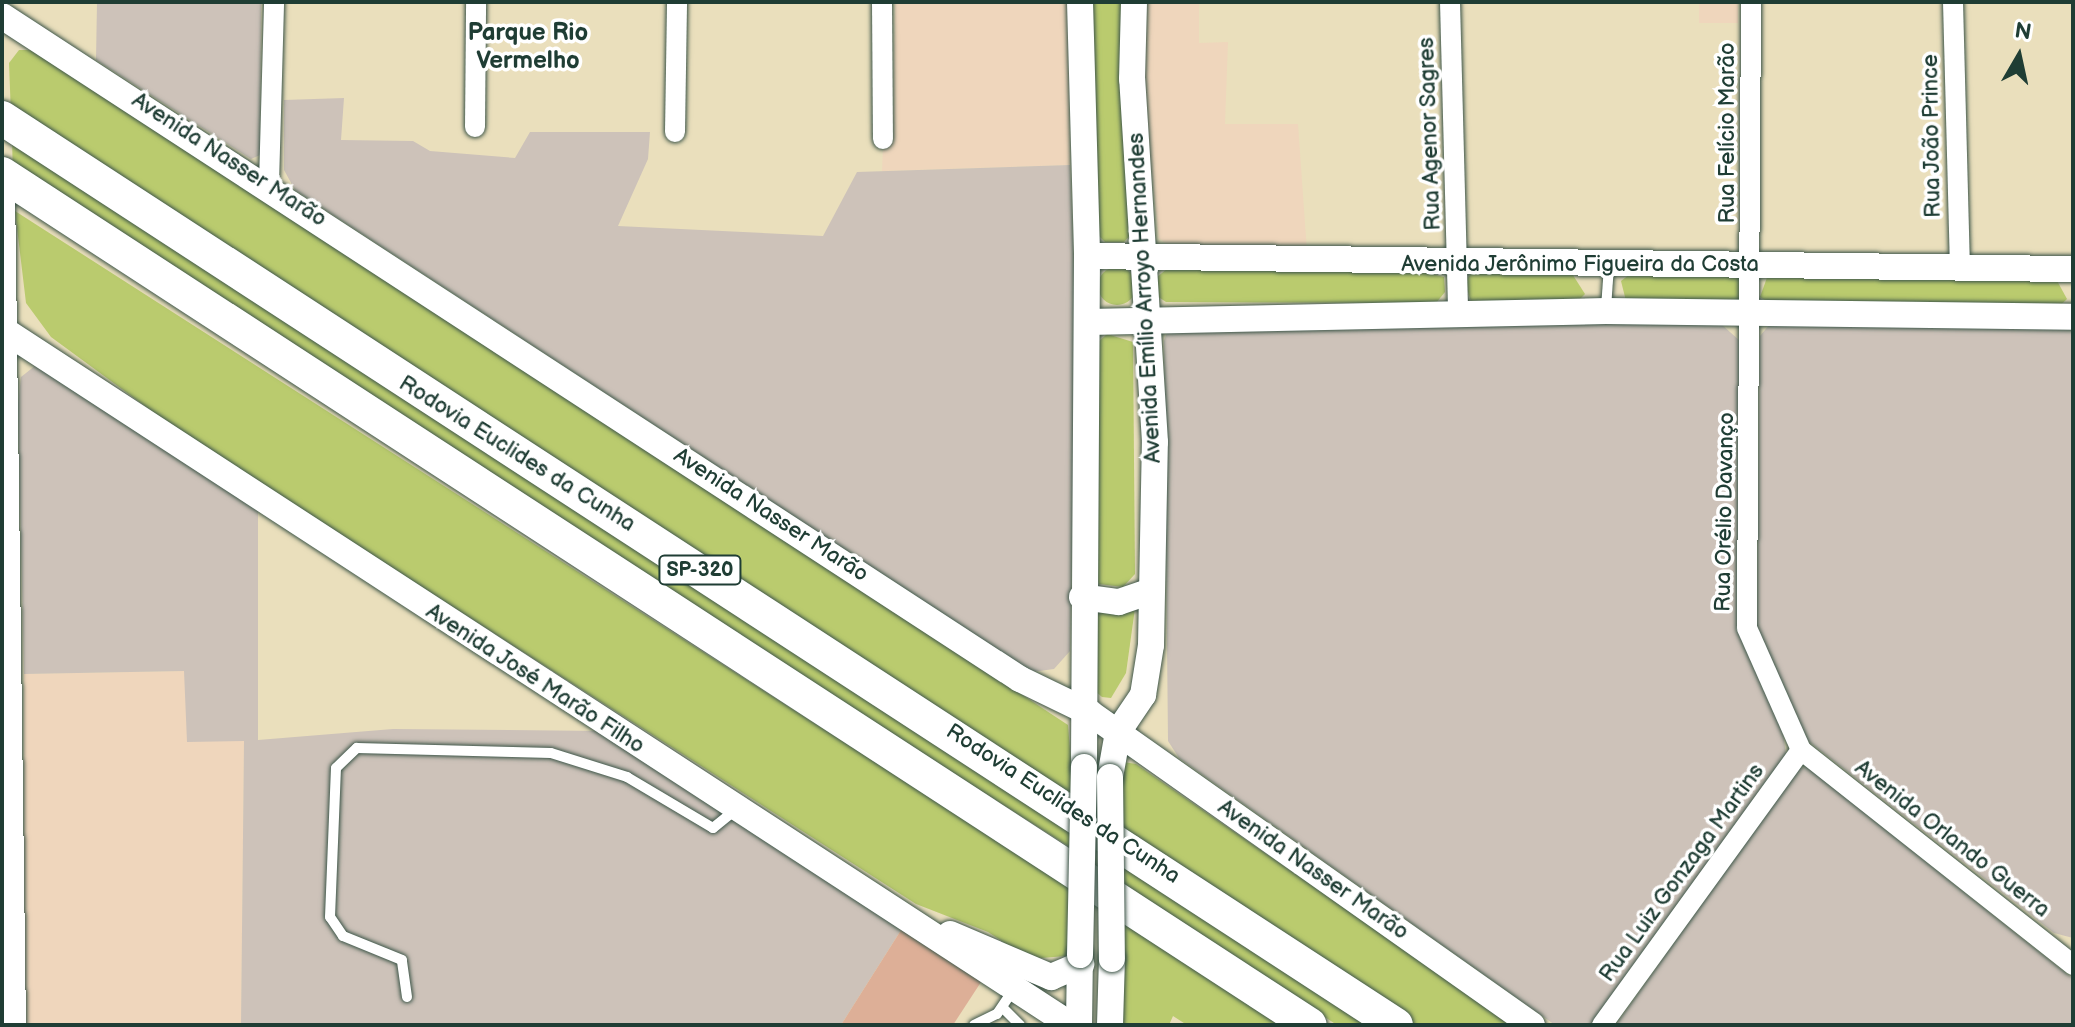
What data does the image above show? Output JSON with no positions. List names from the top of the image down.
{
  "streets": {
    "highway": ["Rodovia Euclides da Cunha", "SP-320"],
    "main road": [
      "Avenida Nasser Marão",
      "Avenida Jerônimo Figueira da Costa",
      "Avenida Emílio Arroyo Hernandes",
      "Avenida José Marão Filho"
    ],
    "street": [
      "Rua Felício Marão",
      "Rua Agenor Sagres",
      "Rua João Prince",
      "Rua Orélio Davanço",
      "Avenida Orlando Guerra",
      "Rua Luiz Gonzaga Martins"
    ]
  },
  "crossings": [
    ["Rua Felício Marão", "Avenida Jerônimo Figueira da Costa"],
    ["Rua Felício Marão", "Rua Orélio Davanço"],
    ["Rua Agenor Sagres", "Avenida Jerônimo Figueira da Costa"],
    ["Rua João Prince", "Avenida Jerônimo Figueira da Costa"],
    ["Avenida Nasser Marão", "Avenida Emílio Arroyo Hernandes"],
    ["Avenida Jerônimo Figueira da Costa", "Avenida Emílio Arroyo Hernandes"],
    ["Avenida Jerônimo Figueira da Costa", "Rua Orélio Davanço"],
    ["Rua Orélio Davanço", "Avenida Orlando Guerra"],
    ["Rua Orélio Davanço", "Rua Luiz Gonzaga Martins"],
    ["Avenida Orlando Guerra", "Rua Luiz Gonzaga Martins"]
  ],
  "districts": ["Parque Rio Vermelho"],
  "north": "top"
}
